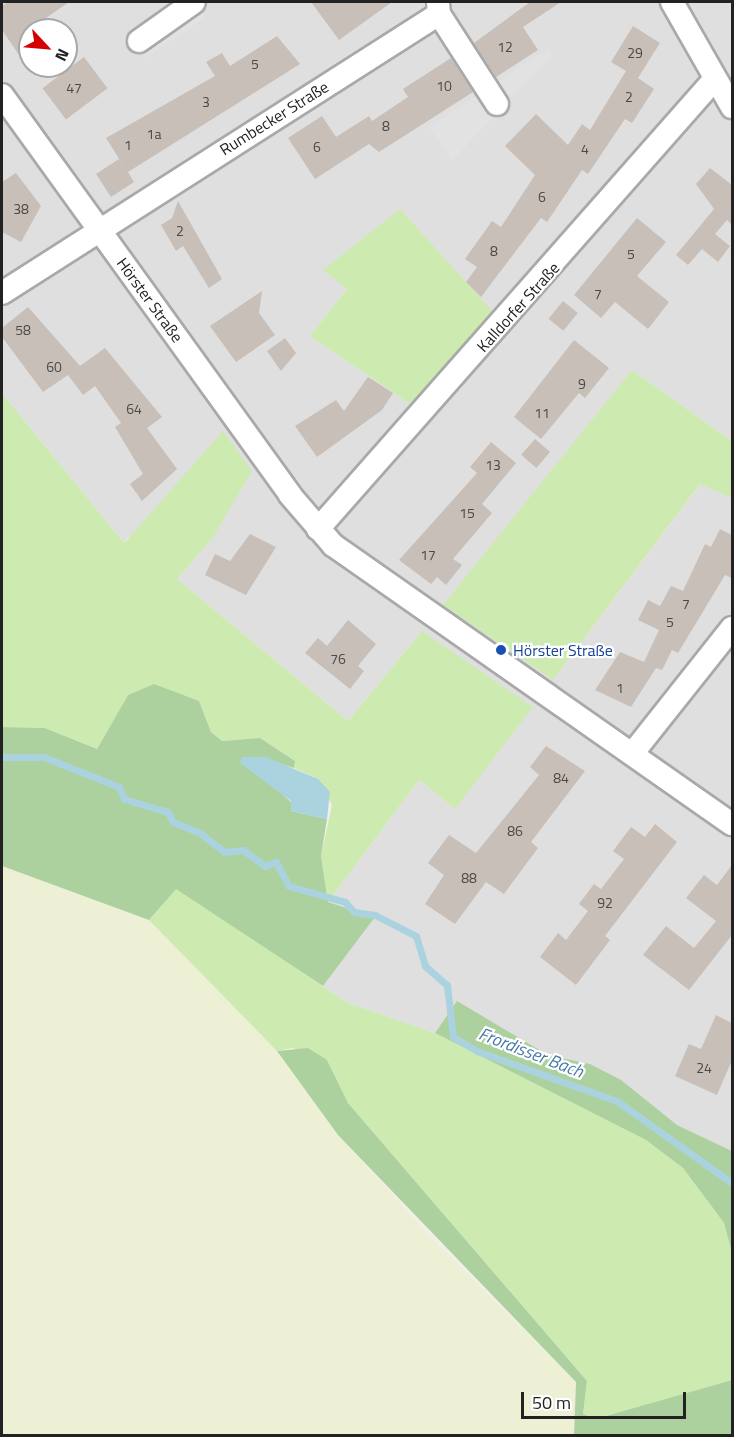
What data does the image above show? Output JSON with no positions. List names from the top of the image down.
{
  "streets": {
    "street": ["Rumbecker Straße", "Hörster Straße", "Kalldorfer Straße"]
  },
  "crossings": [
    ["Rumbecker Straße", "Hörster Straße"],
    ["Hörster Straße", "Kalldorfer Straße"]
  ],
  "water": ["Frordisser Bach"],
  "places": ["Hörster Straße"],
  "house_numbers": [
    "12",
    "29",
    "5",
    "10",
    "47",
    "2",
    "3",
    "8",
    "1a",
    "1",
    "6",
    "4",
    "6",
    "38",
    "2",
    "8",
    "5",
    "7",
    "58",
    "60",
    "9",
    "64",
    "11",
    "13",
    "15",
    "17",
    "7",
    "5",
    "76",
    "1",
    "84",
    "86",
    "88",
    "92",
    "24"
  ],
  "scale_bar": "50 m",
  "north": "bottom right"
}
